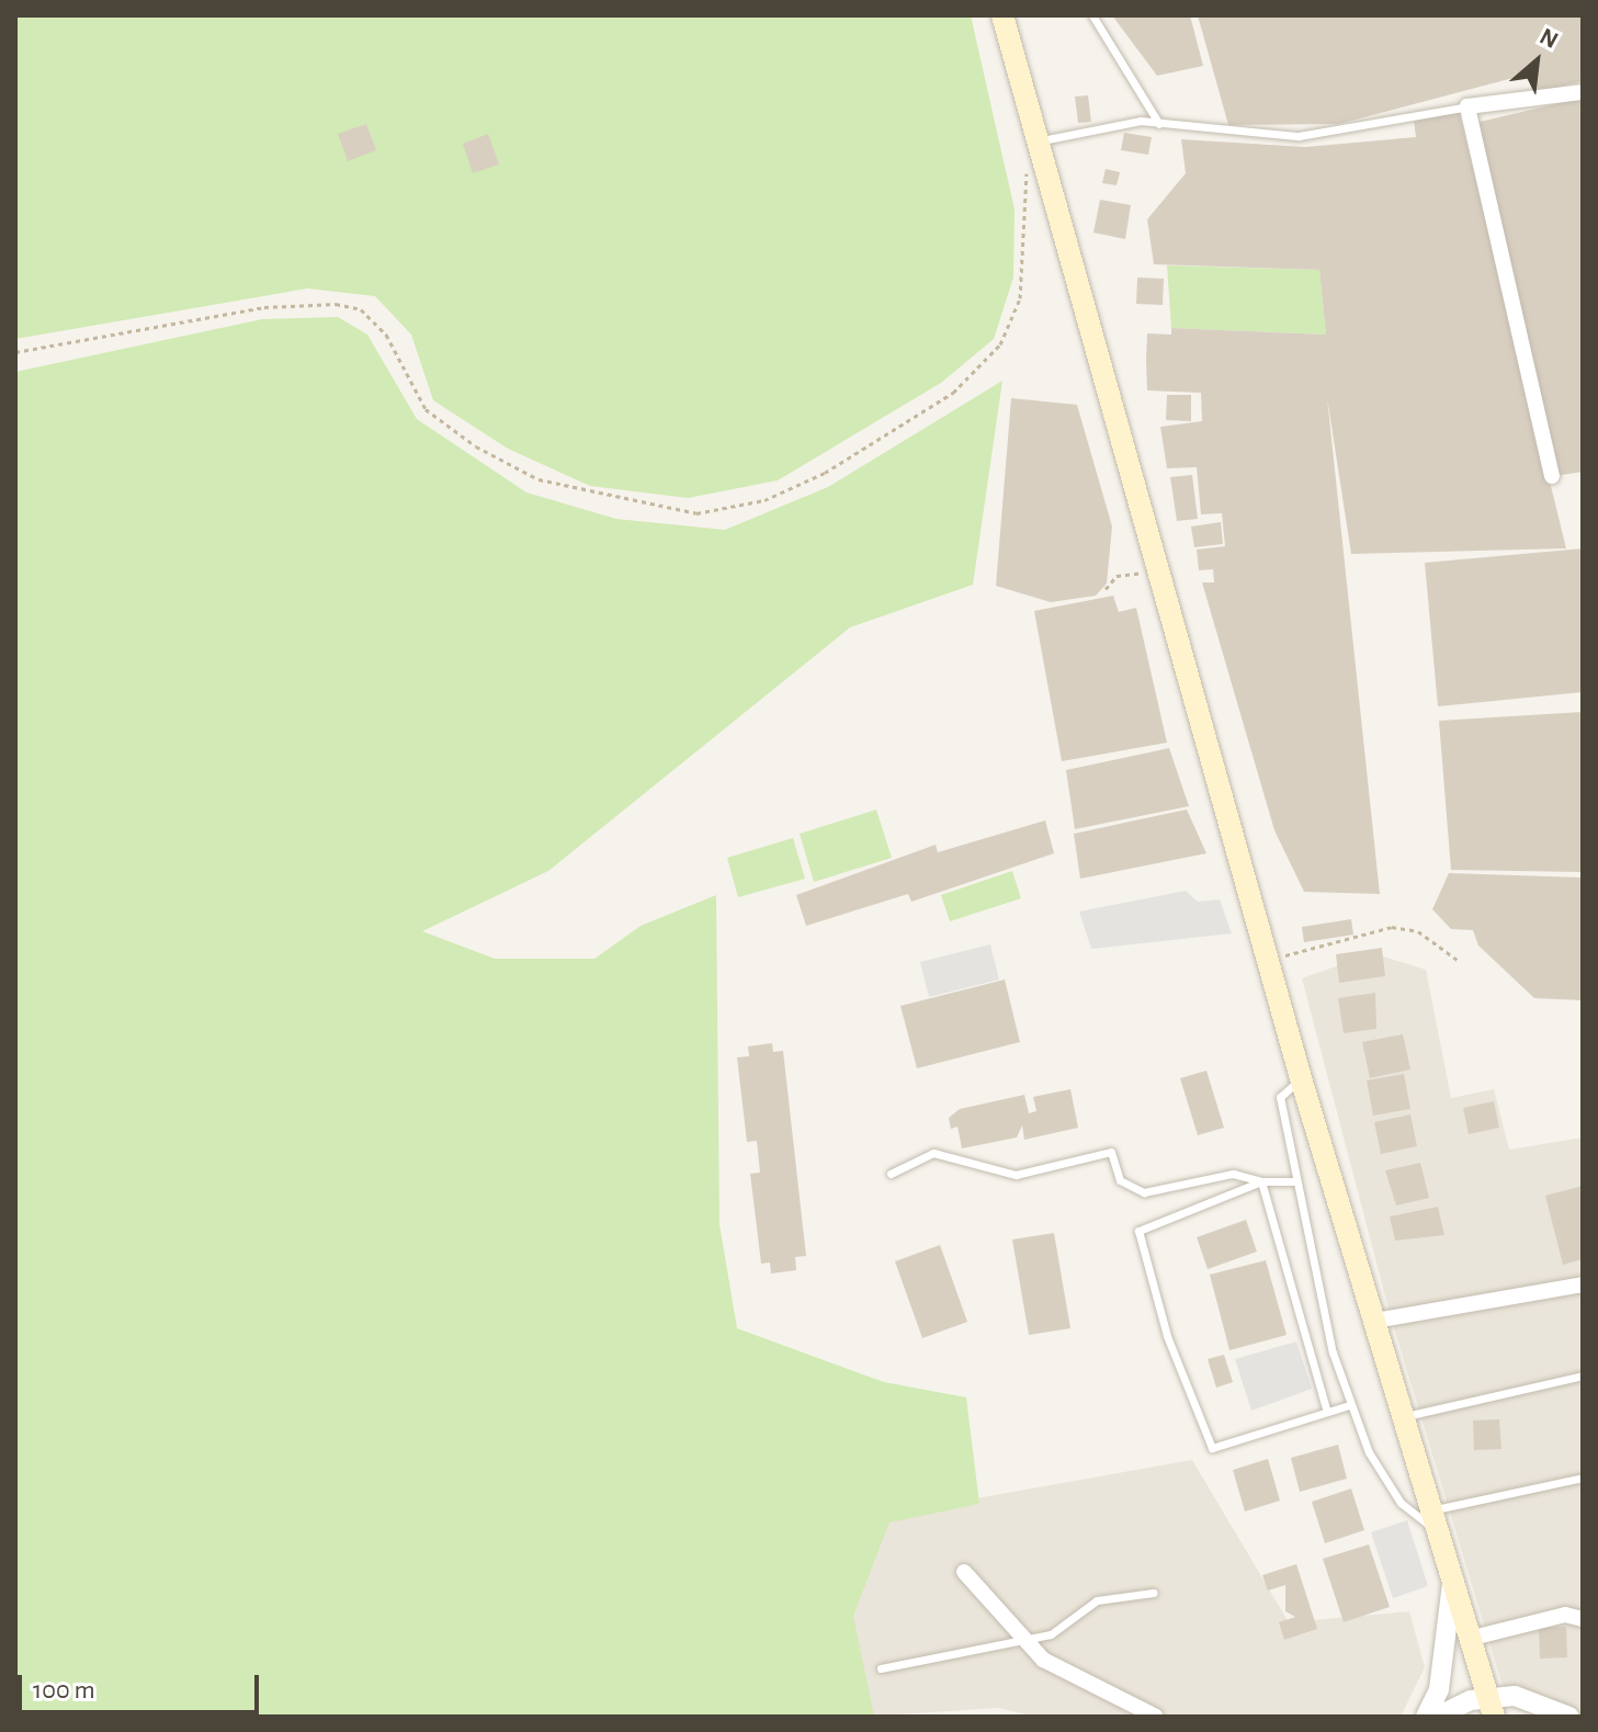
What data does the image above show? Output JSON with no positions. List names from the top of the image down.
{
  "scale_bar": "100 m",
  "north": "top right"
}
